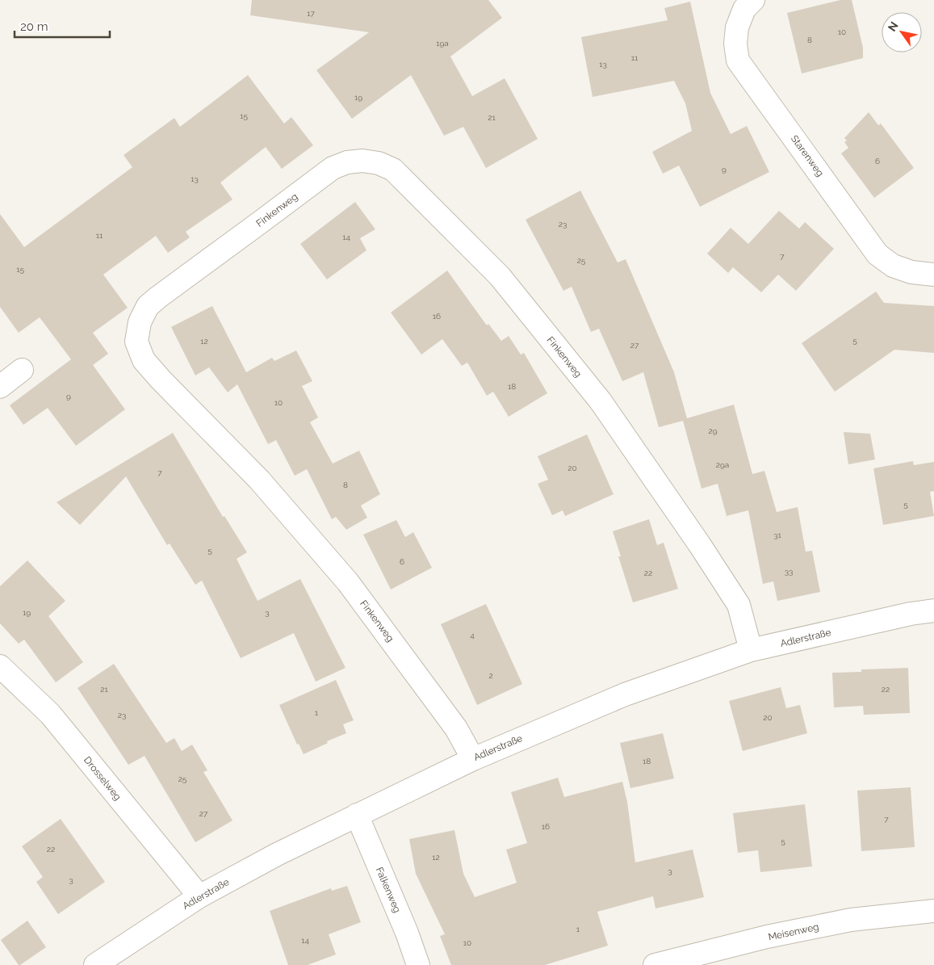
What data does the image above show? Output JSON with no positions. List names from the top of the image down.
{
  "streets": {
    "street": [
      "Starenweg",
      "Finkenweg",
      "Adlerstraße",
      "Drosselweg",
      "Falkenweg",
      "Meisenweg"
    ]
  },
  "crossings": [
    ["Finkenweg", "Adlerstraße"],
    ["Adlerstraße", "Drosselweg"],
    ["Adlerstraße", "Falkenweg"]
  ],
  "house_numbers": [
    "17",
    "10",
    "8",
    "19a",
    "11",
    "13",
    "19",
    "15",
    "21",
    "6",
    "9",
    "13",
    "23",
    "11",
    "14",
    "7",
    "25",
    "15",
    "16",
    "5",
    "12",
    "27",
    "18",
    "9",
    "10",
    "29",
    "29a",
    "20",
    "7",
    "8",
    "5",
    "31",
    "5",
    "6",
    "33",
    "22",
    "19",
    "3",
    "4",
    "2",
    "21",
    "22",
    "1",
    "23",
    "20",
    "18",
    "25",
    "27",
    "7",
    "16",
    "5",
    "22",
    "12",
    "3",
    "3",
    "1",
    "14",
    "10"
  ],
  "scale_bar": "20 m",
  "north": "top left"
}
